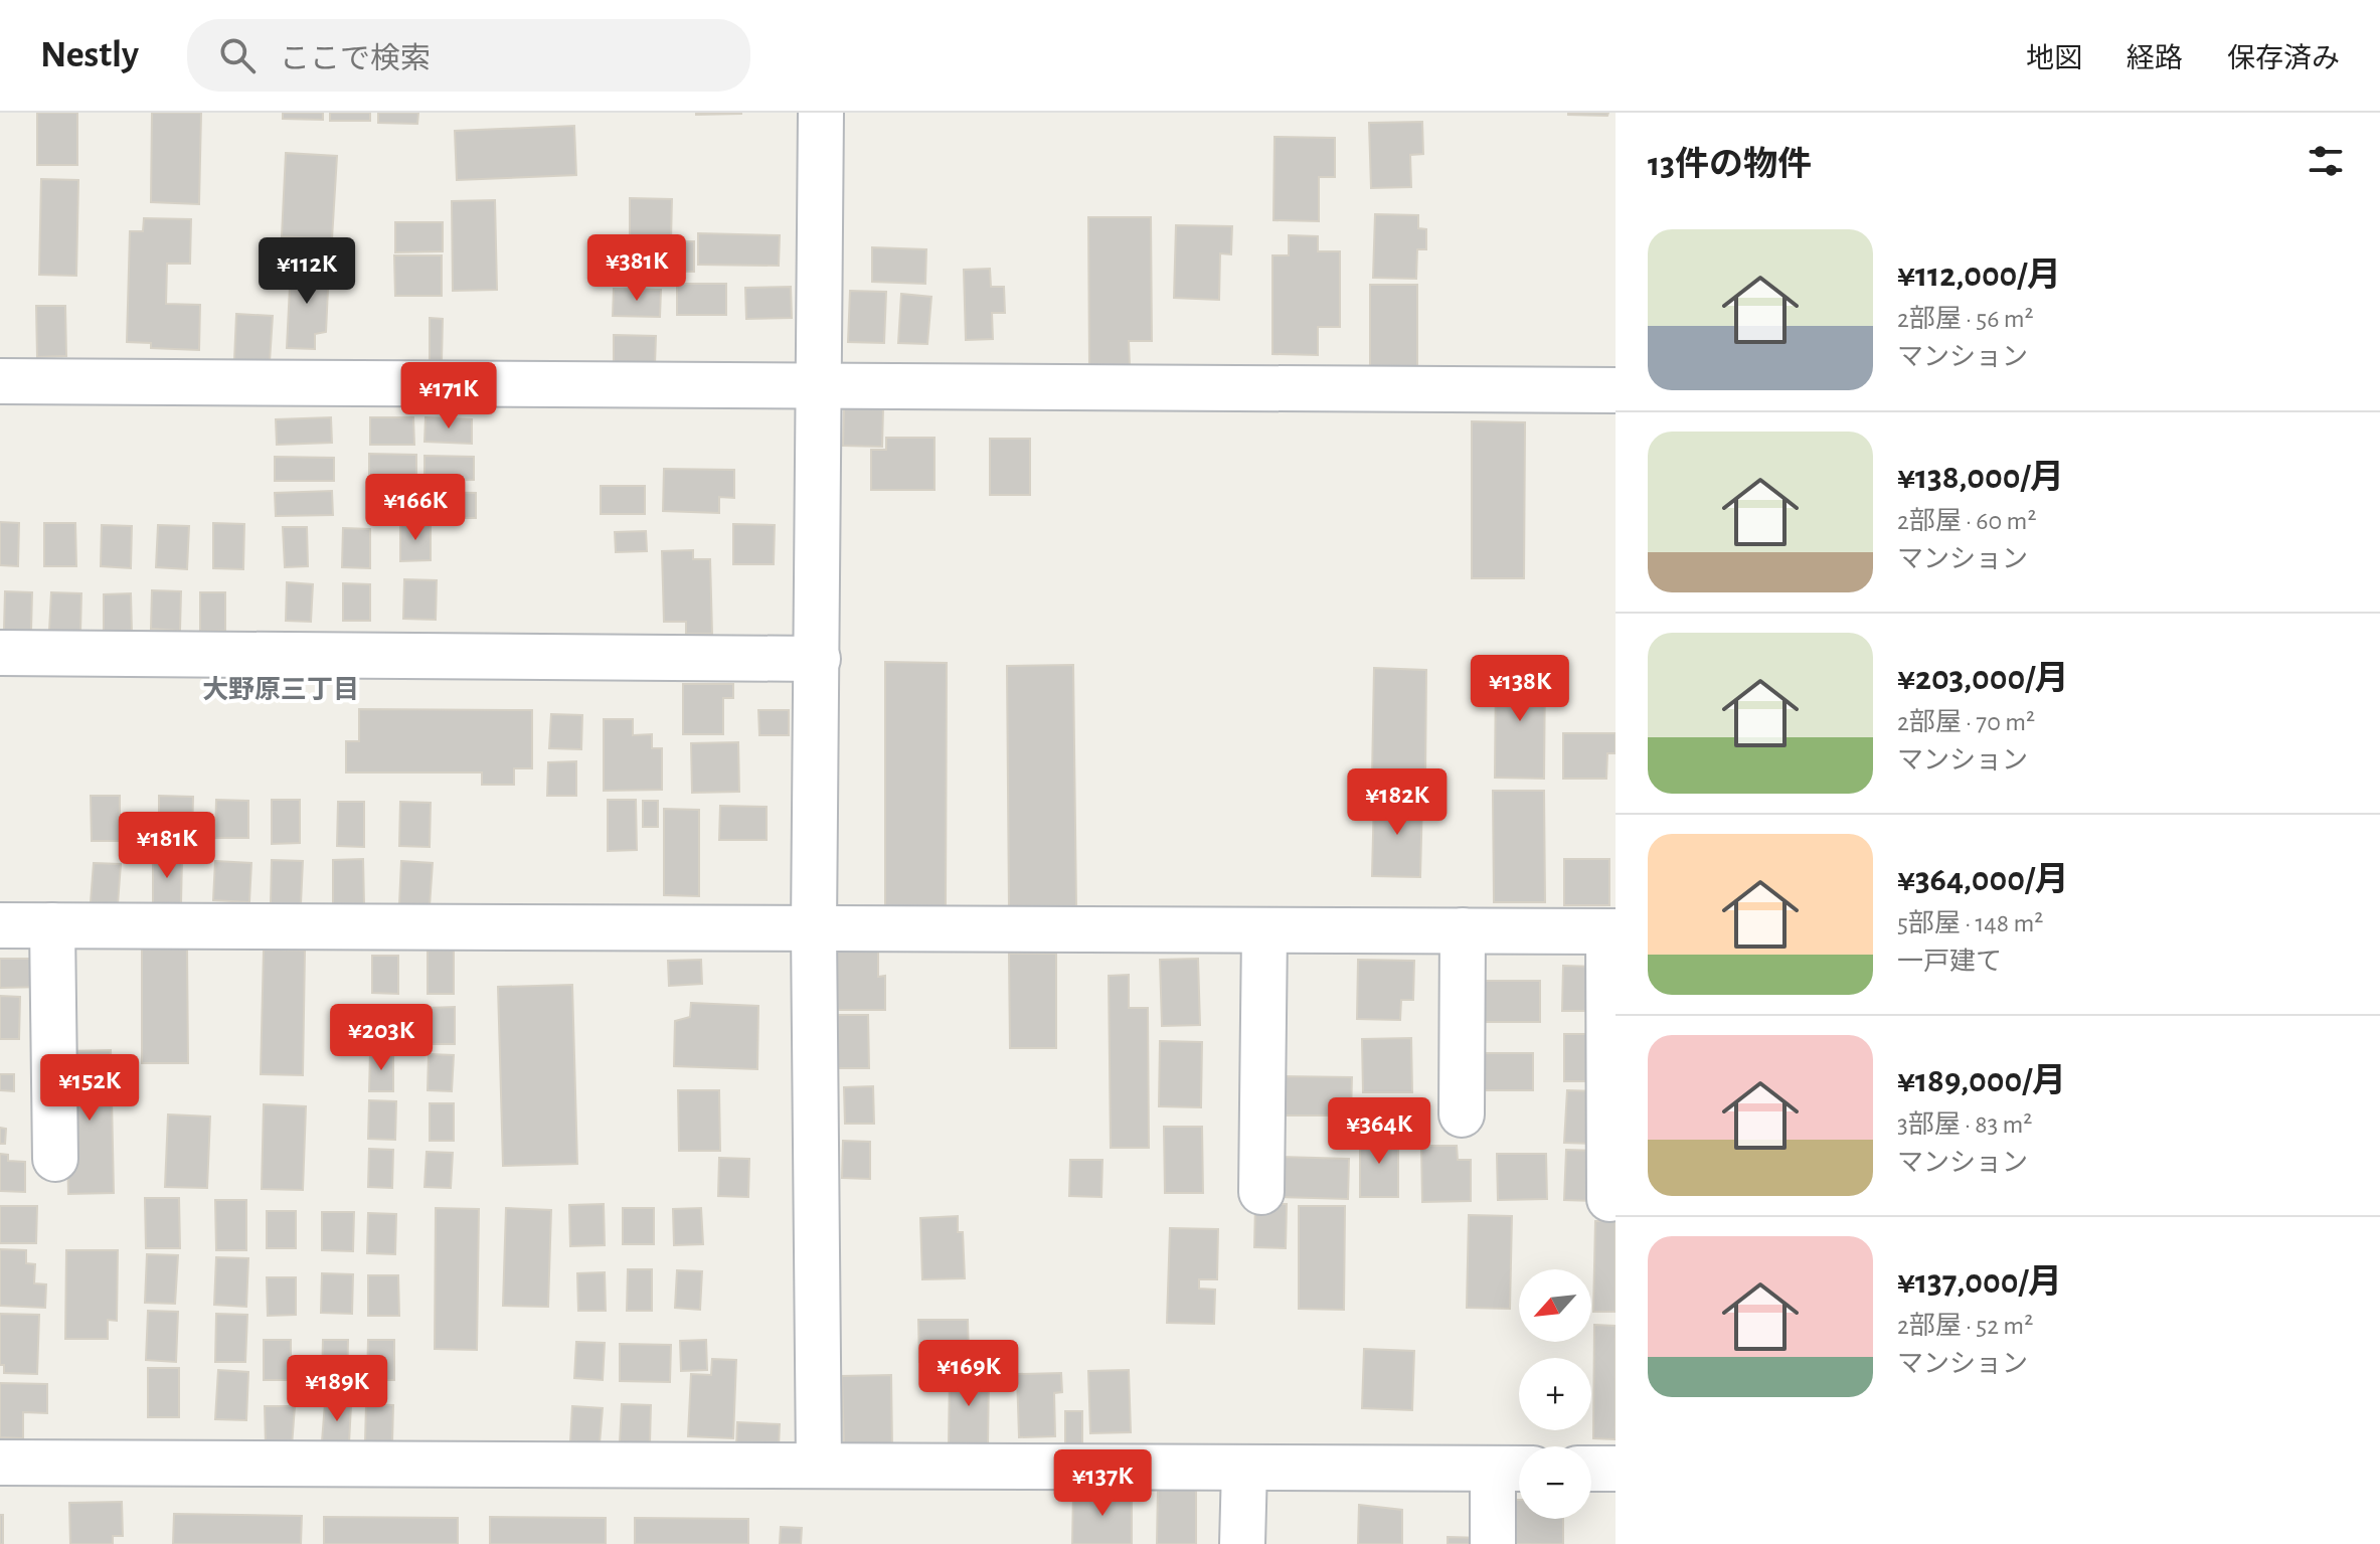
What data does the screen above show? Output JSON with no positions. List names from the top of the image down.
{
  "districts": ["大野原三丁目"],
  "north": "bottom left",
  "page": {
    "header": "Nestly",
    "search": "ここで検索",
    "nav": ["地図", "経路", "保存済み"],
    "heading": "13件の物件",
    "list": [
      {
        "name": "¥112,000/月",
        "note": "2部屋 · 56 m² · マンション"
      },
      {
        "name": "¥138,000/月",
        "note": "2部屋 · 60 m² · マンション"
      },
      {
        "name": "¥203,000/月",
        "note": "2部屋 · 70 m² · マンション"
      },
      {
        "name": "¥364,000/月",
        "note": "5部屋 · 148 m² · 一戸建て"
      },
      {
        "name": "¥189,000/月",
        "note": "3部屋 · 83 m² · マンション"
      },
      {
        "name": "¥137,000/月",
        "note": "2部屋 · 52 m² · マンション"
      }
    ],
    "price": [
      "¥381K",
      "¥112K",
      "¥171K",
      "¥166K",
      "¥138K",
      "¥182K",
      "¥181K",
      "¥203K",
      "¥152K",
      "¥364K",
      "¥169K",
      "¥189K",
      "¥137K"
    ],
    "map_buttons": ["+", "−"]
  }
}
